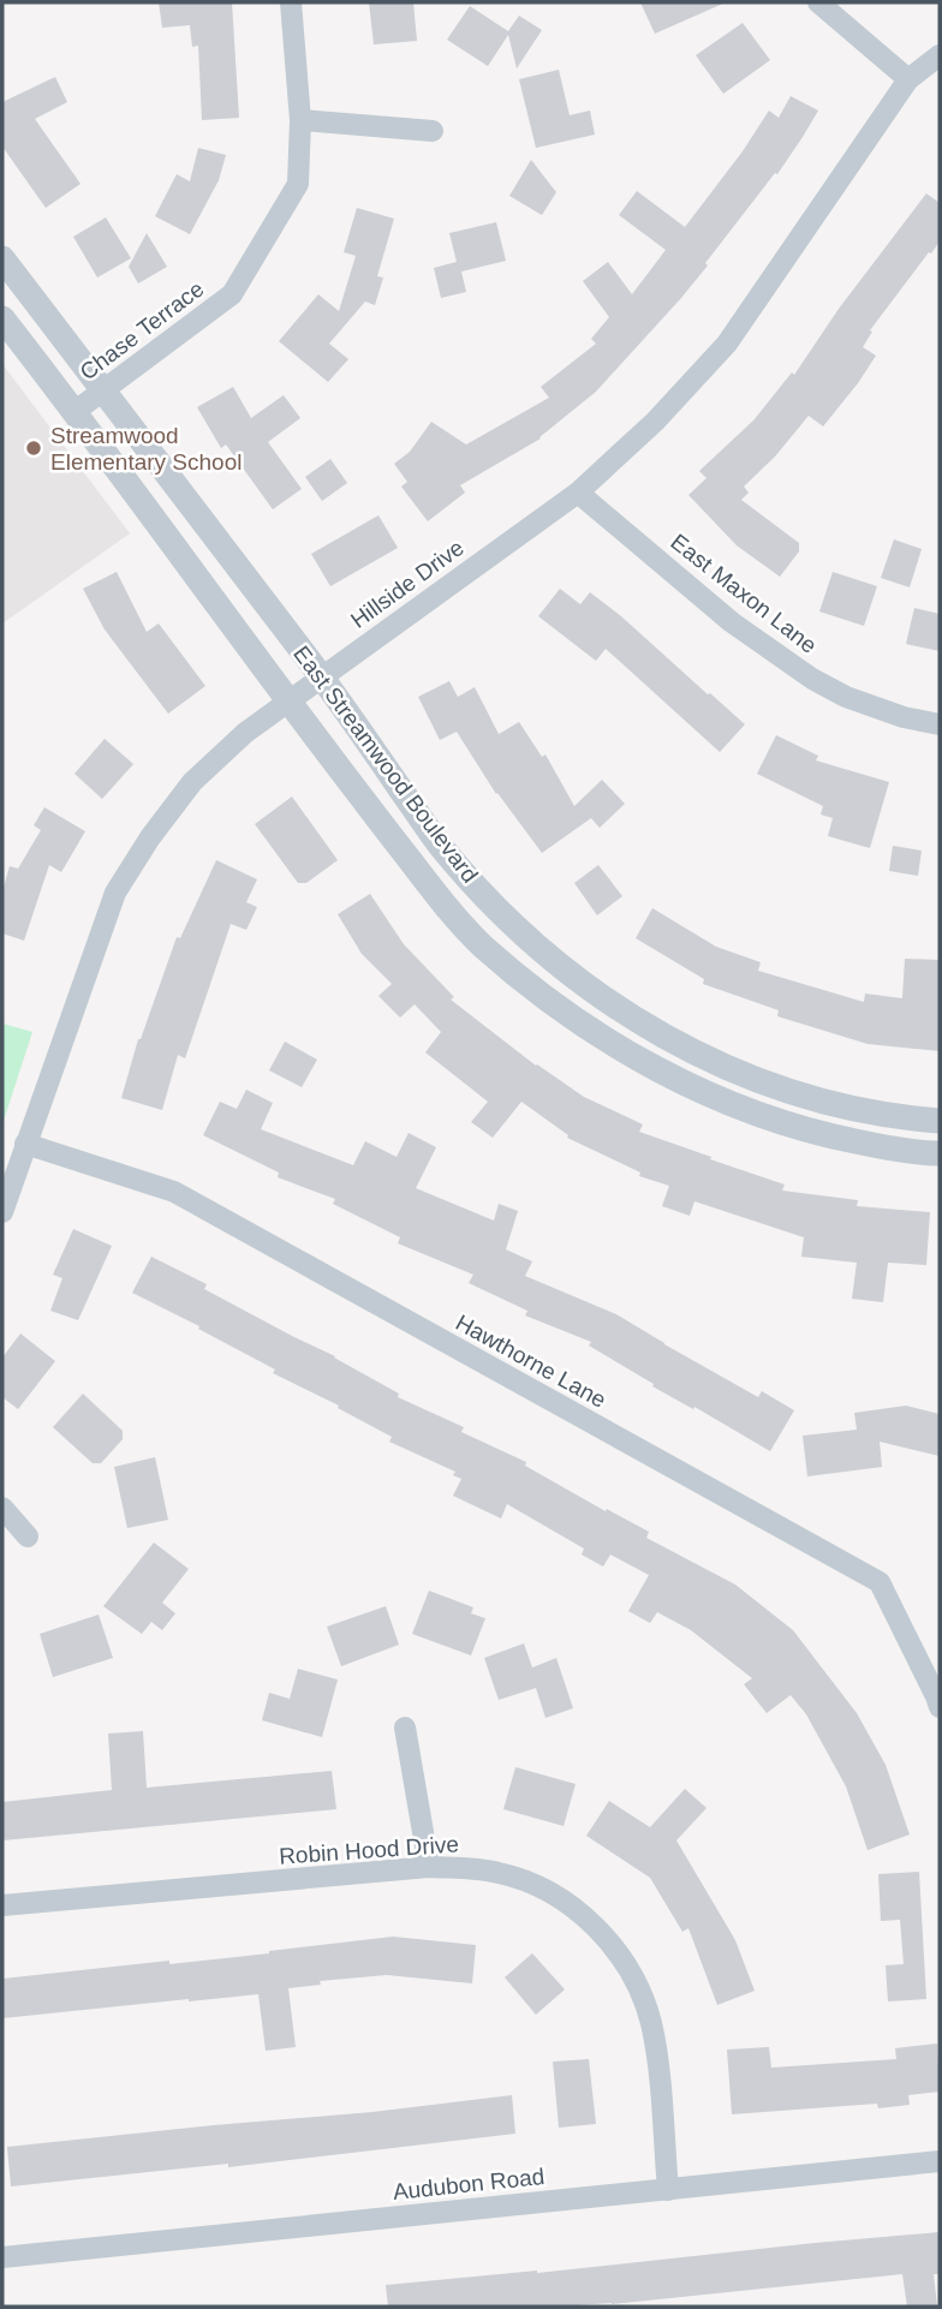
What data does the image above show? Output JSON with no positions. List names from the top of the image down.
{
  "streets": {
    "street": [
      "Chase Terrace",
      "Hillside Drive",
      "East Maxon Lane",
      "East Streamwood Boulevard",
      "Hawthorne Lane",
      "Robin Hood Drive",
      "Audubon Road"
    ]
  },
  "crossings": [
    ["Chase Terrace", "East Streamwood Boulevard"],
    ["Hillside Drive", "East Maxon Lane"],
    ["Hillside Drive", "East Streamwood Boulevard"],
    ["Hillside Drive", "Hawthorne Lane"],
    ["Robin Hood Drive", "Audubon Road"]
  ],
  "places": ["Streamwood Elementary School"]
}
